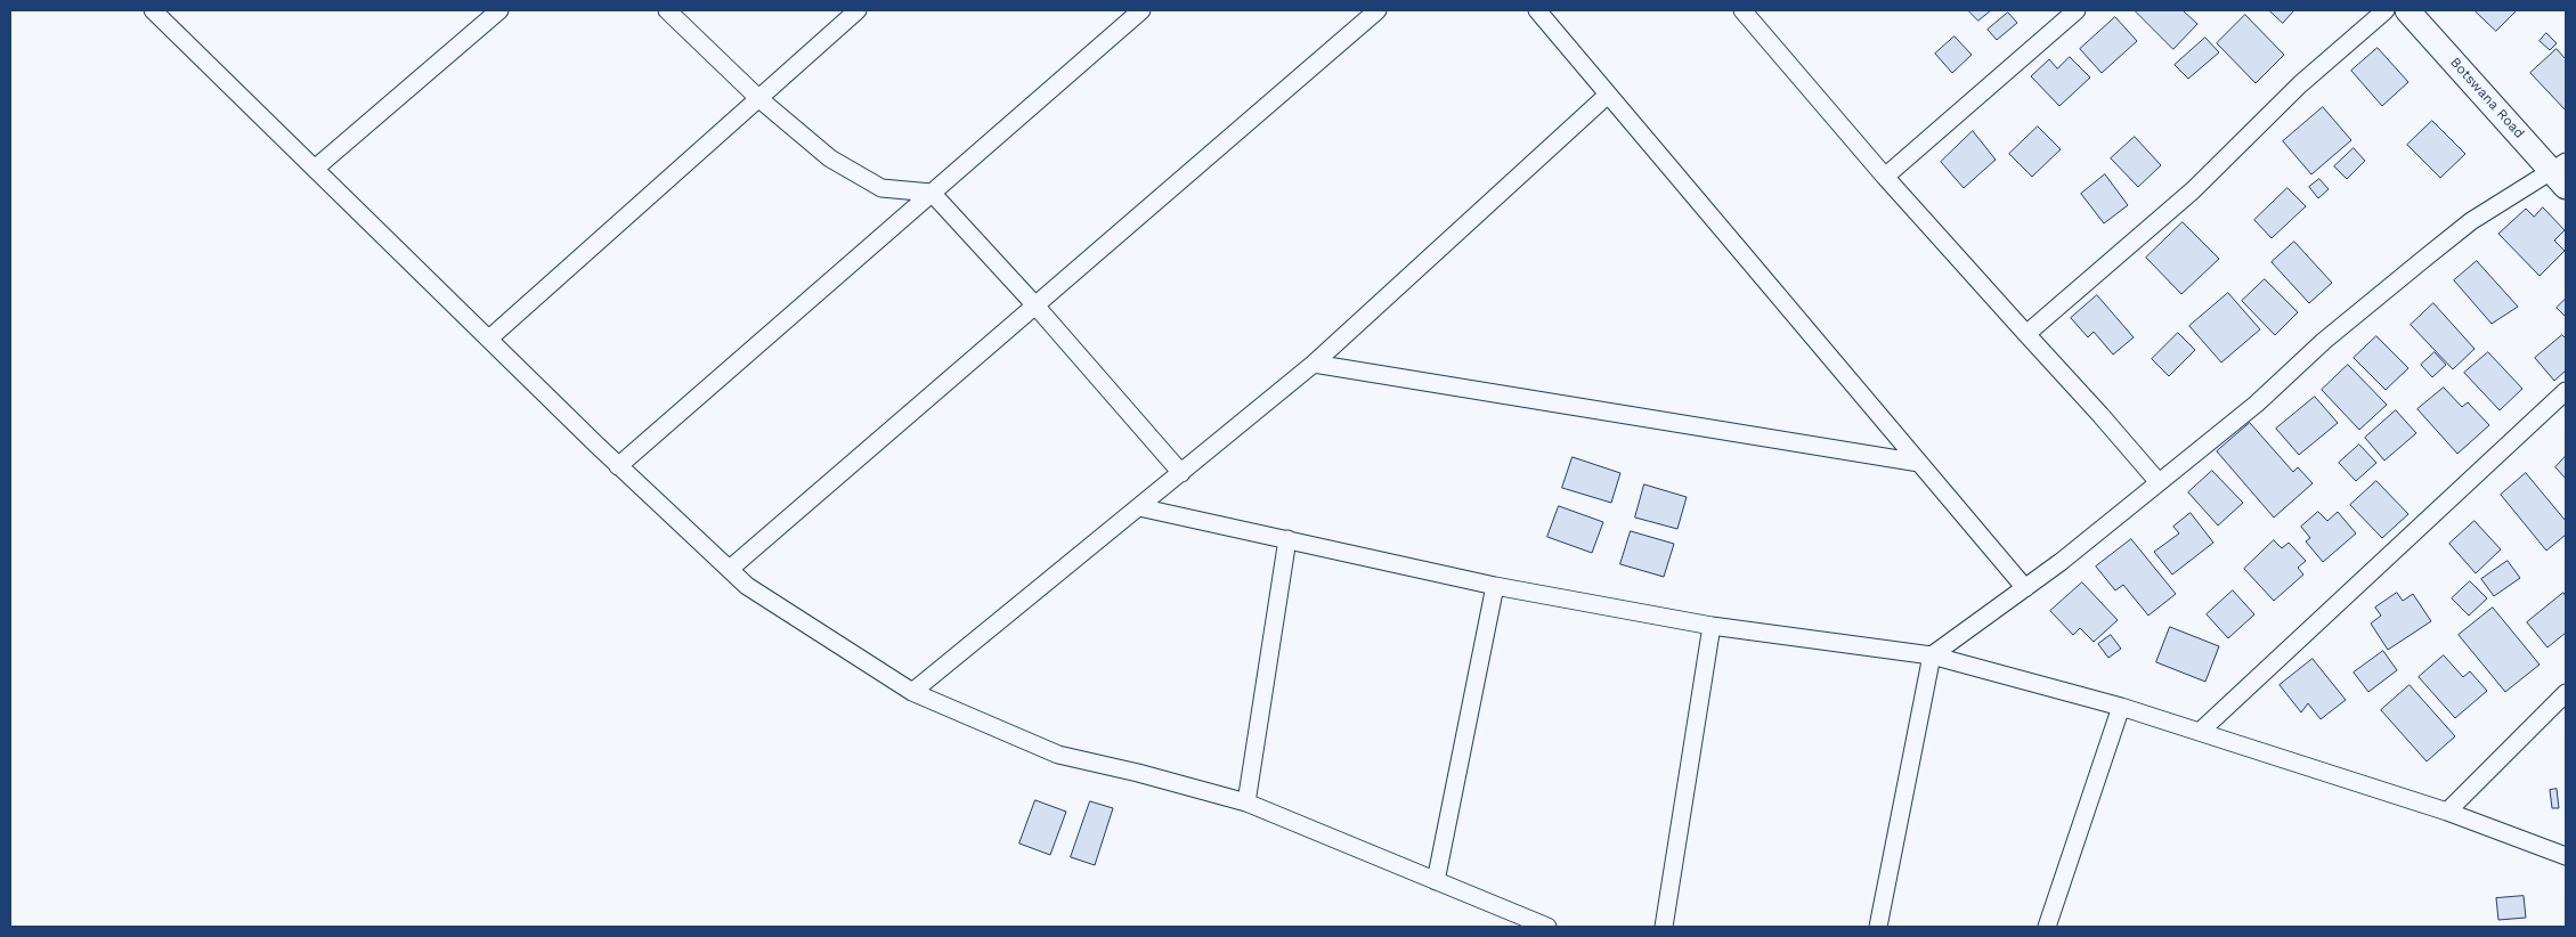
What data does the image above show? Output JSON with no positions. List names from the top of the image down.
{
  "streets": {
    "street": ["Botswana Road"]
  }
}
